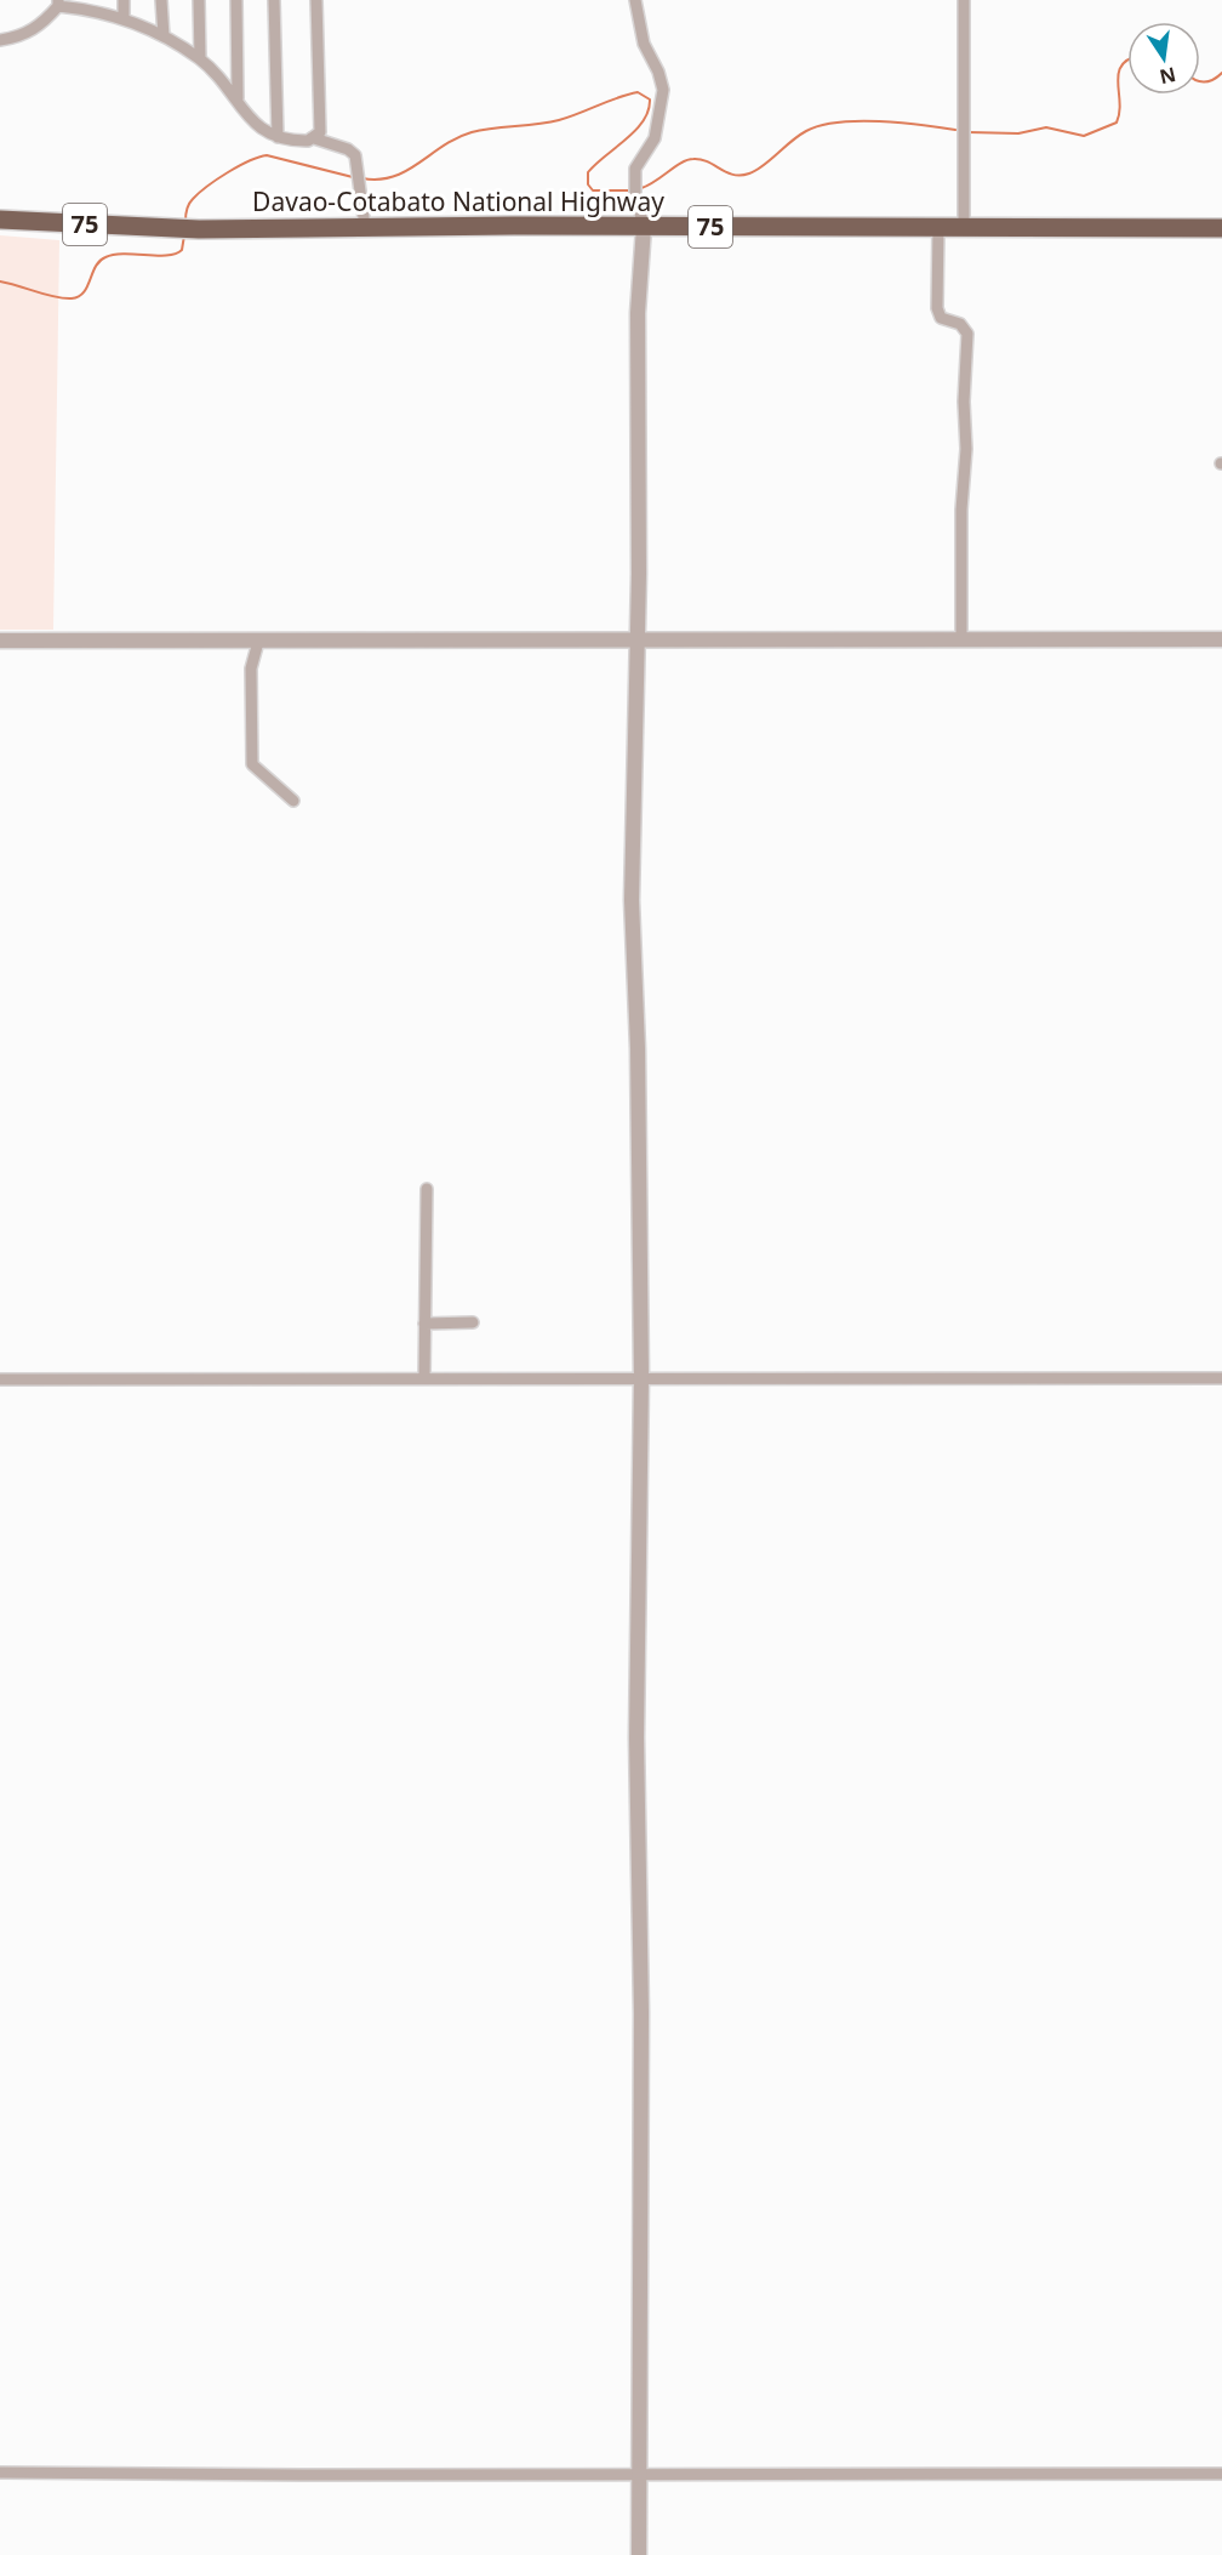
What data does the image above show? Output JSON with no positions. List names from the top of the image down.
{
  "streets": {
    "highway": ["Davao-Cotabato National Highway", "75"]
  },
  "north": "bottom"
}
